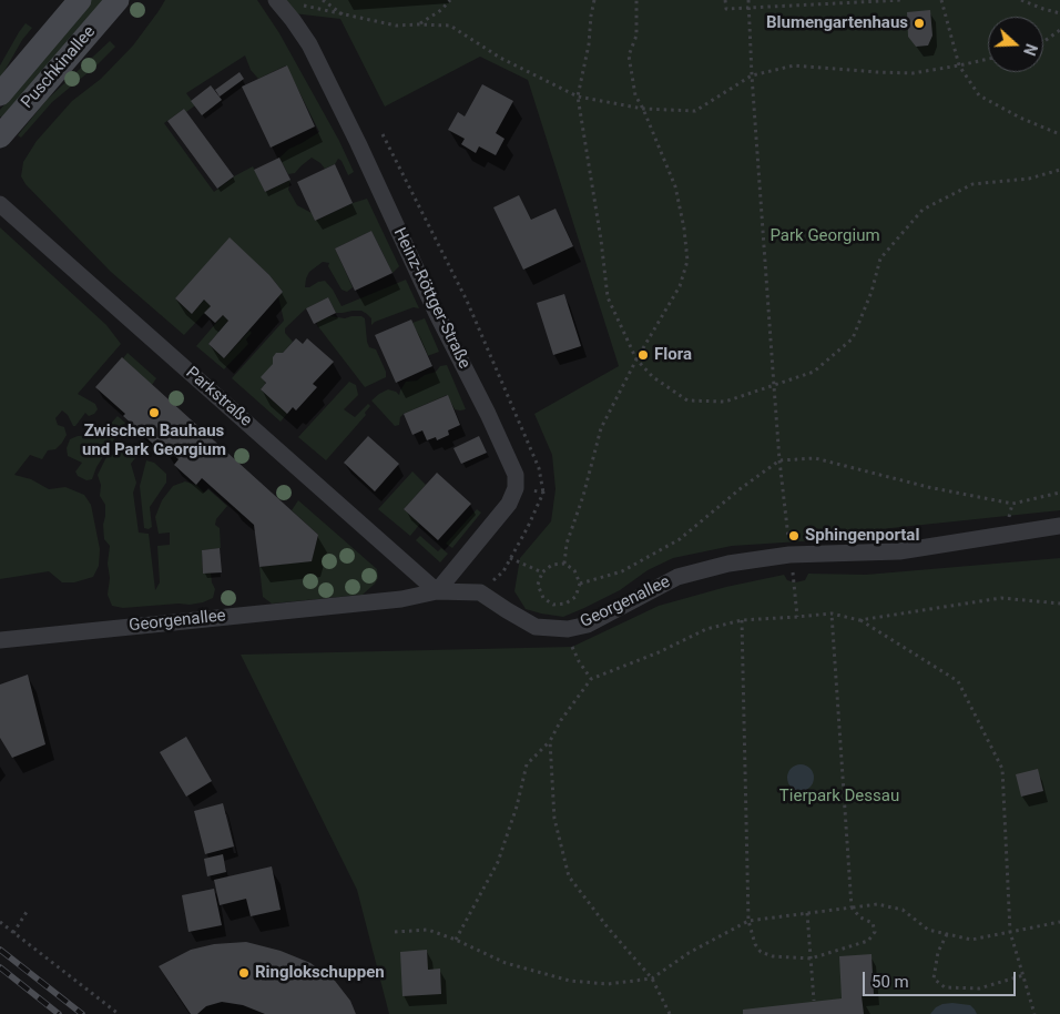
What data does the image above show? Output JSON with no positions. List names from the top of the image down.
{
  "streets": {
    "main road": ["Puschkinallee"],
    "street": ["Heinz-Röttger-Straße", "Parkstraße", "Georgenallee"]
  },
  "crossings": [
    ["Parkstraße", "Georgenallee"]
  ],
  "parks": ["Park Georgium", "Tierpark Dessau"],
  "places": [
    "Blumengartenhaus",
    "Flora",
    "Zwischen Bauhaus und Park Georgium",
    "Sphingenportal",
    "Ringlokschuppen"
  ],
  "scale_bar": "50 m",
  "north": "right"
}
